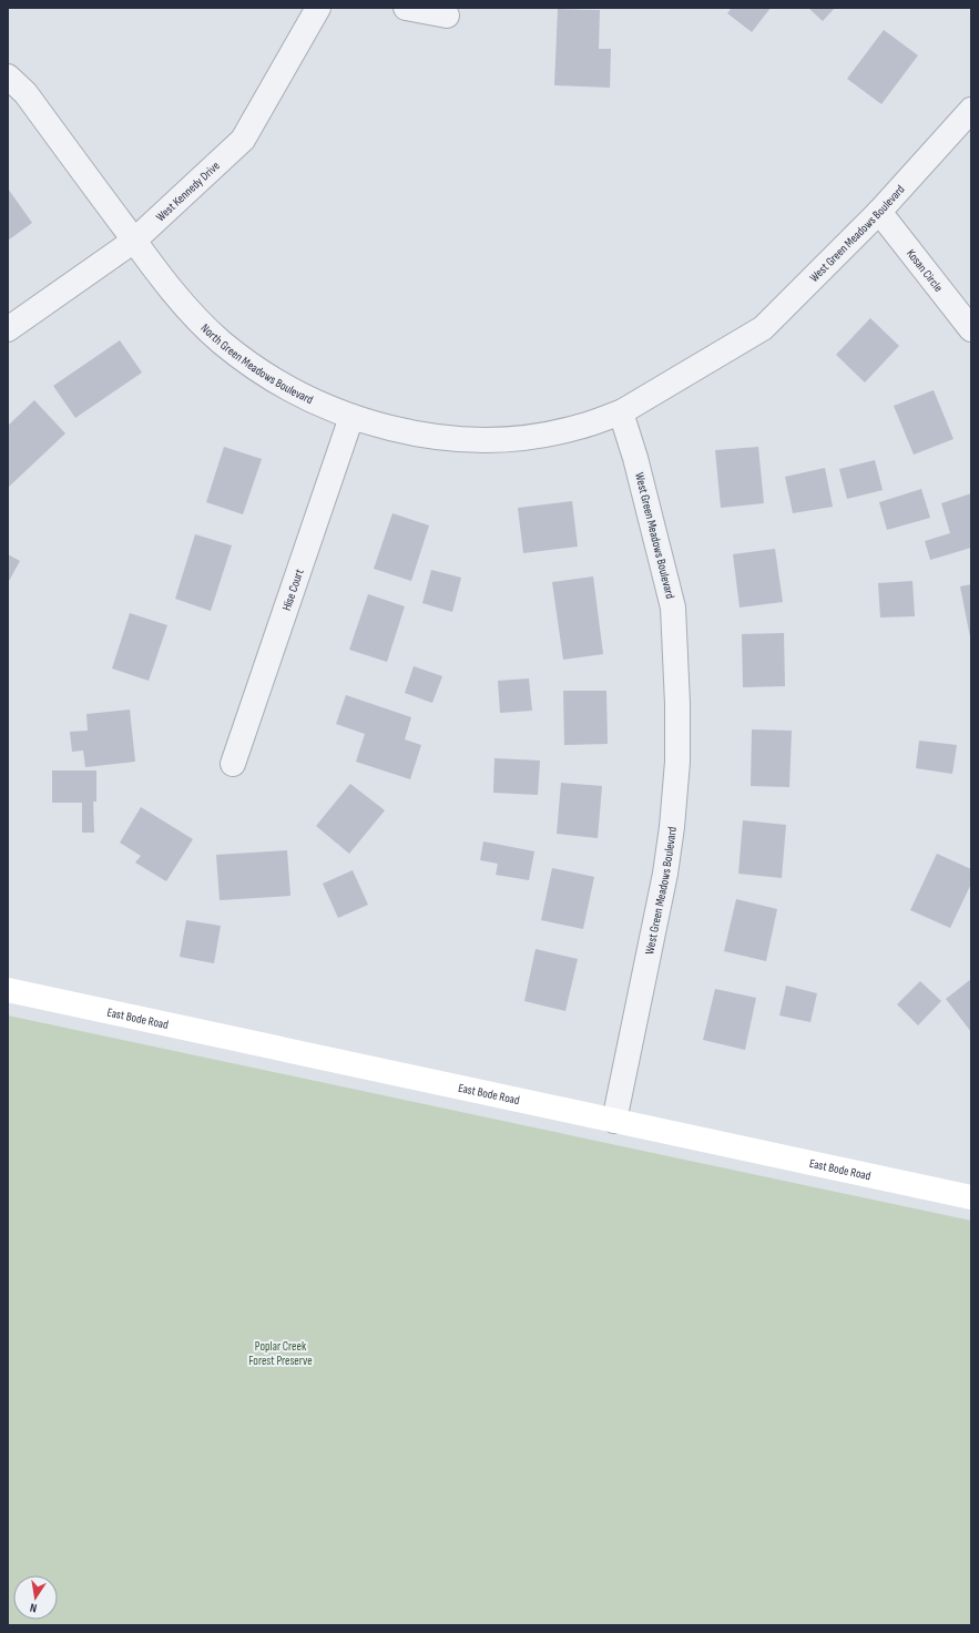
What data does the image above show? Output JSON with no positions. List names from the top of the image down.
{
  "streets": {
    "street": [
      "West Kennedy Drive",
      "West Green Meadows Boulevard",
      "Kosan Circle",
      "North Green Meadows Boulevard",
      "Hise Court",
      "East Bode Road"
    ]
  },
  "crossings": [
    ["West Kennedy Drive", "North Green Meadows Boulevard"],
    ["West Green Meadows Boulevard", "Kosan Circle"],
    ["West Green Meadows Boulevard", "North Green Meadows Boulevard"],
    ["West Green Meadows Boulevard", "East Bode Road"],
    ["North Green Meadows Boulevard", "Hise Court"]
  ],
  "parks": ["Poplar Creek Forest Preserve"],
  "north": "bottom"
}
